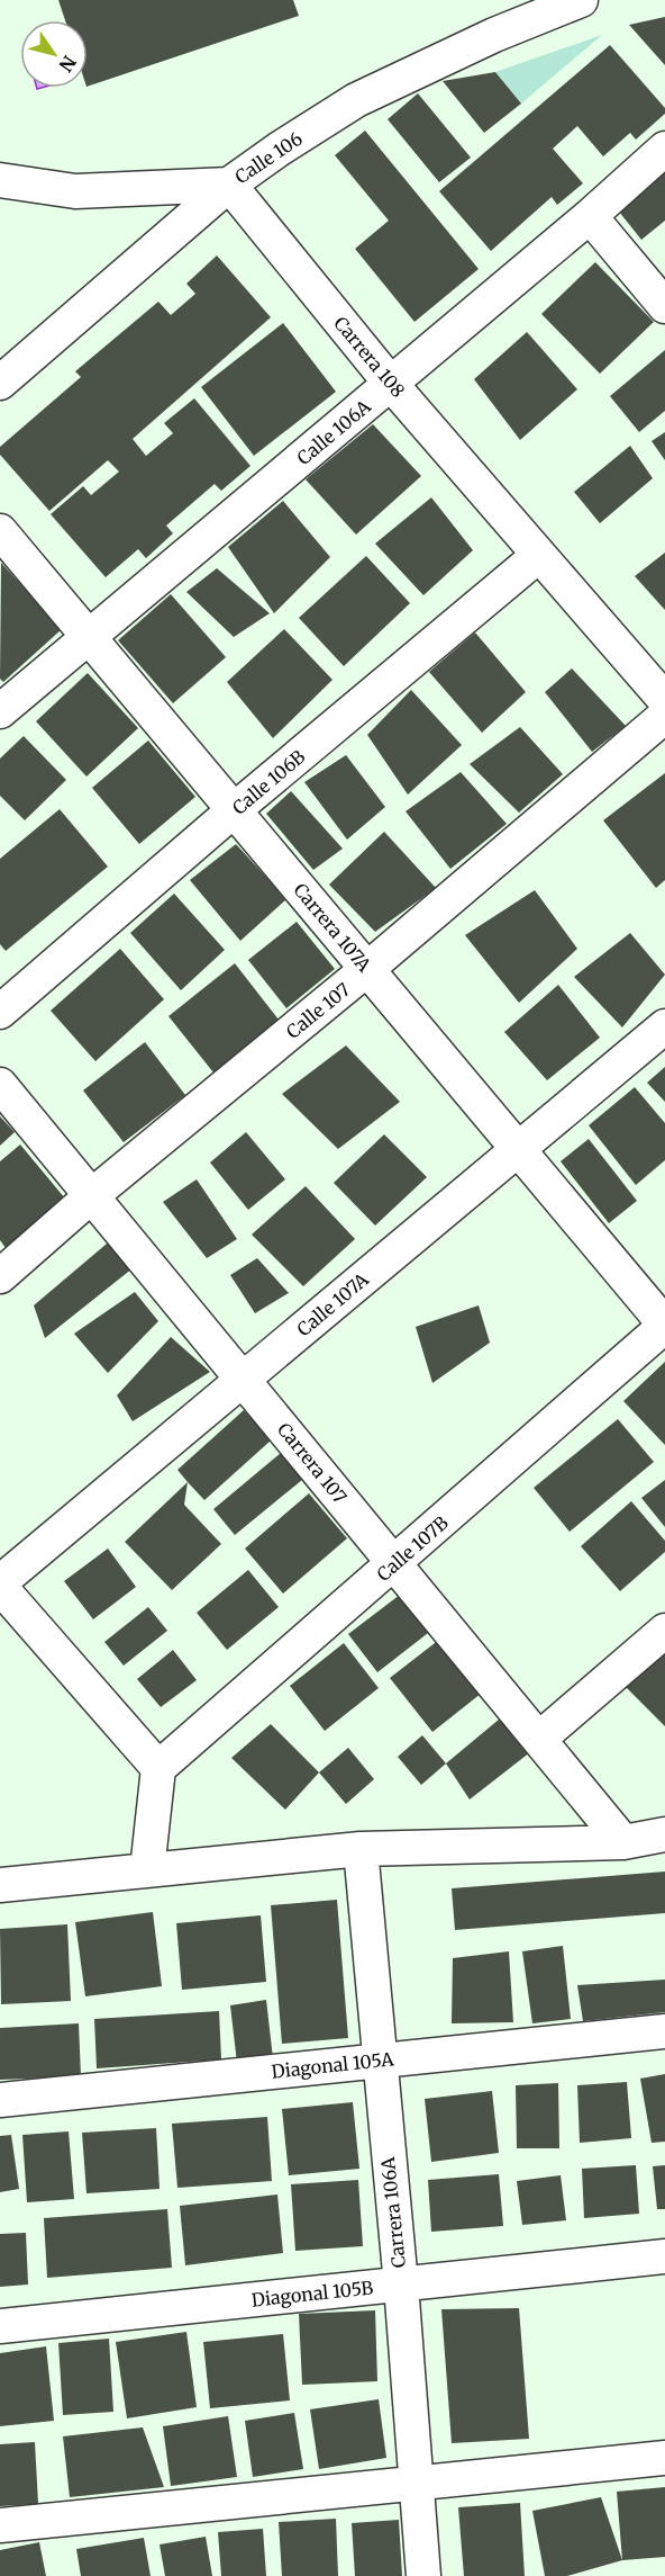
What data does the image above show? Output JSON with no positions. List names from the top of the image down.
{
  "streets": {
    "street": [
      "Calle 106",
      "Carrera 108",
      "Calle 106A",
      "Calle 106B",
      "Carrera 107A",
      "Calle 107",
      "Calle 107A",
      "Carrera 107",
      "Calle 107B",
      "Diagonal 105A",
      "Carrera 106A",
      "Diagonal 105B"
    ]
  },
  "crossings": [
    ["Calle 106", "Carrera 108"],
    ["Carrera 108", "Calle 106A"],
    ["Carrera 108", "Calle 106B"],
    ["Calle 106A", "Carrera 107A"],
    ["Calle 106B", "Carrera 107A"],
    ["Carrera 107A", "Calle 107"],
    ["Carrera 107A", "Calle 107A"],
    ["Carrera 107A", "Calle 107B"],
    ["Calle 107", "Carrera 107"],
    ["Calle 107A", "Carrera 107"],
    ["Carrera 107", "Calle 107B"],
    ["Diagonal 105A", "Carrera 106A"],
    ["Carrera 106A", "Diagonal 105B"]
  ],
  "north": "bottom right"
}
